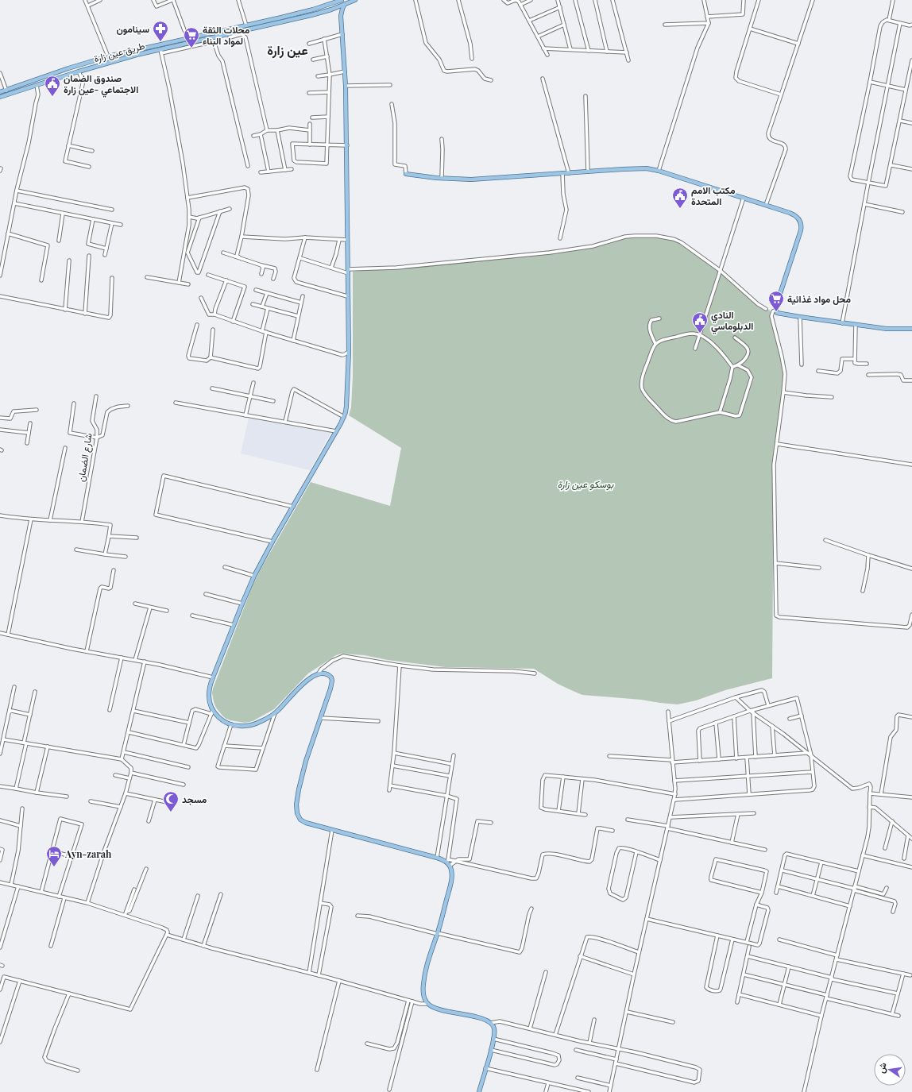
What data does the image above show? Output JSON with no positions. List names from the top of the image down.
{
  "streets": {
    "main road": ["طريق عين زارة"],
    "street": ["شارع الضمان"]
  },
  "districts": ["عين زارة"],
  "parks": ["بوسكو عين زارة"],
  "places": {
    "pharmacy": ["سينامون"],
    "supermarket": ["محلات الثقة لمواد البناء", "محل مواد غذائية"],
    "public building": ["صندوق الضمان الاجتماعي -عين زارة", "مكتب الامم المتحدة", "النادي الدبلوماسي"],
    "mosque": ["مسجد"],
    "hotel": ["Ayn-zarah"]
  },
  "north": "left"
}
